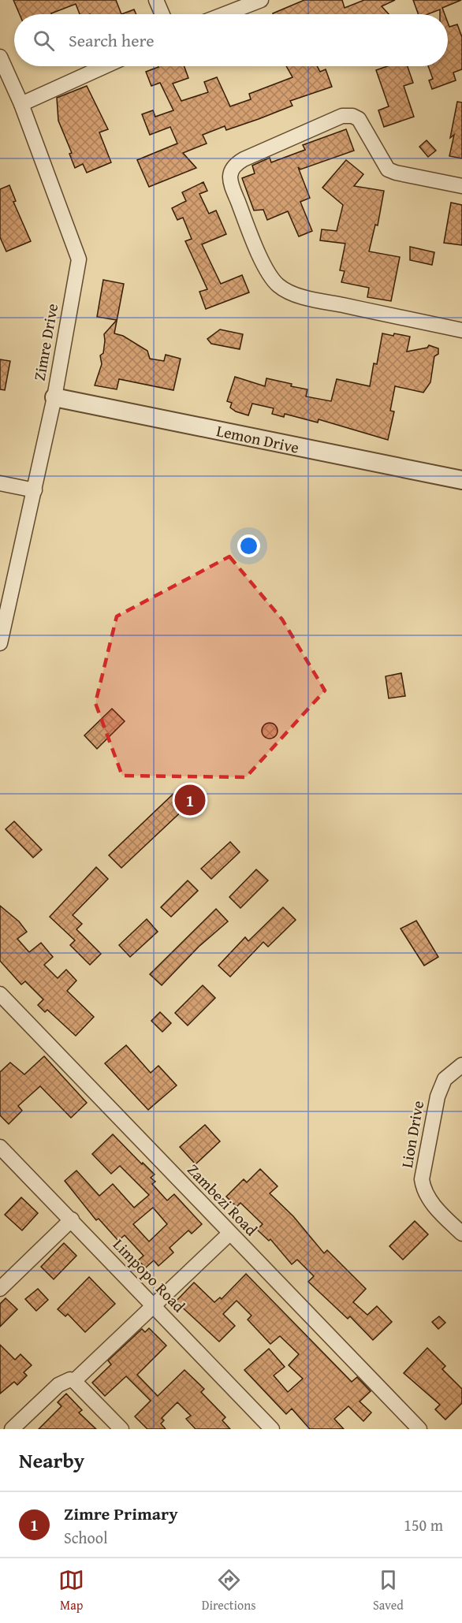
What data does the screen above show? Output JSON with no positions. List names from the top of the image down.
{
  "streets": {
    "street": [
      "Zimre Drive",
      "Lemon Drive",
      "Lion Drive",
      "Zambezi Road",
      "Limpopo Road"
    ]
  },
  "crossings": [
    ["Zimre Drive", "Lemon Drive"]
  ],
  "page": {
    "search": "Search here",
    "pins": "1",
    "heading": "Nearby",
    "list": [
      {
        "mark": "1",
        "name": "Zimre Primary",
        "note": "School",
        "value": "150 m"
      }
    ],
    "nav": ["Map", "Directions", "Saved"]
  }
}
